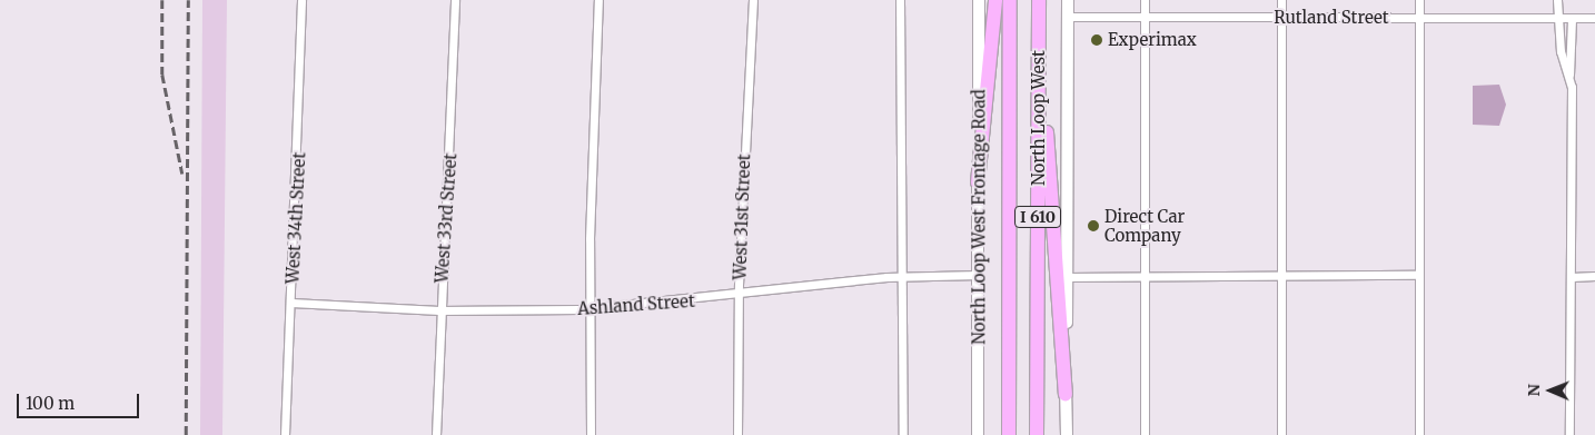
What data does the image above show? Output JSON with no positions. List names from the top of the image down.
{
  "streets": {
    "highway": ["North Loop West", "I 610"],
    "main road": ["North Loop West Frontage Road"],
    "street": [
      "Rutland Street",
      "West 31st Street",
      "West 34th Street",
      "West 33rd Street",
      "Ashland Street"
    ]
  },
  "crossings": [
    ["West 31st Street", "Ashland Street"],
    ["North Loop West Frontage Road", "Ashland Street"],
    ["West 34th Street", "Ashland Street"],
    ["West 33rd Street", "Ashland Street"]
  ],
  "places": ["Experimax", "Direct Car Company"],
  "scale_bar": "100 m",
  "north": "left"
}
